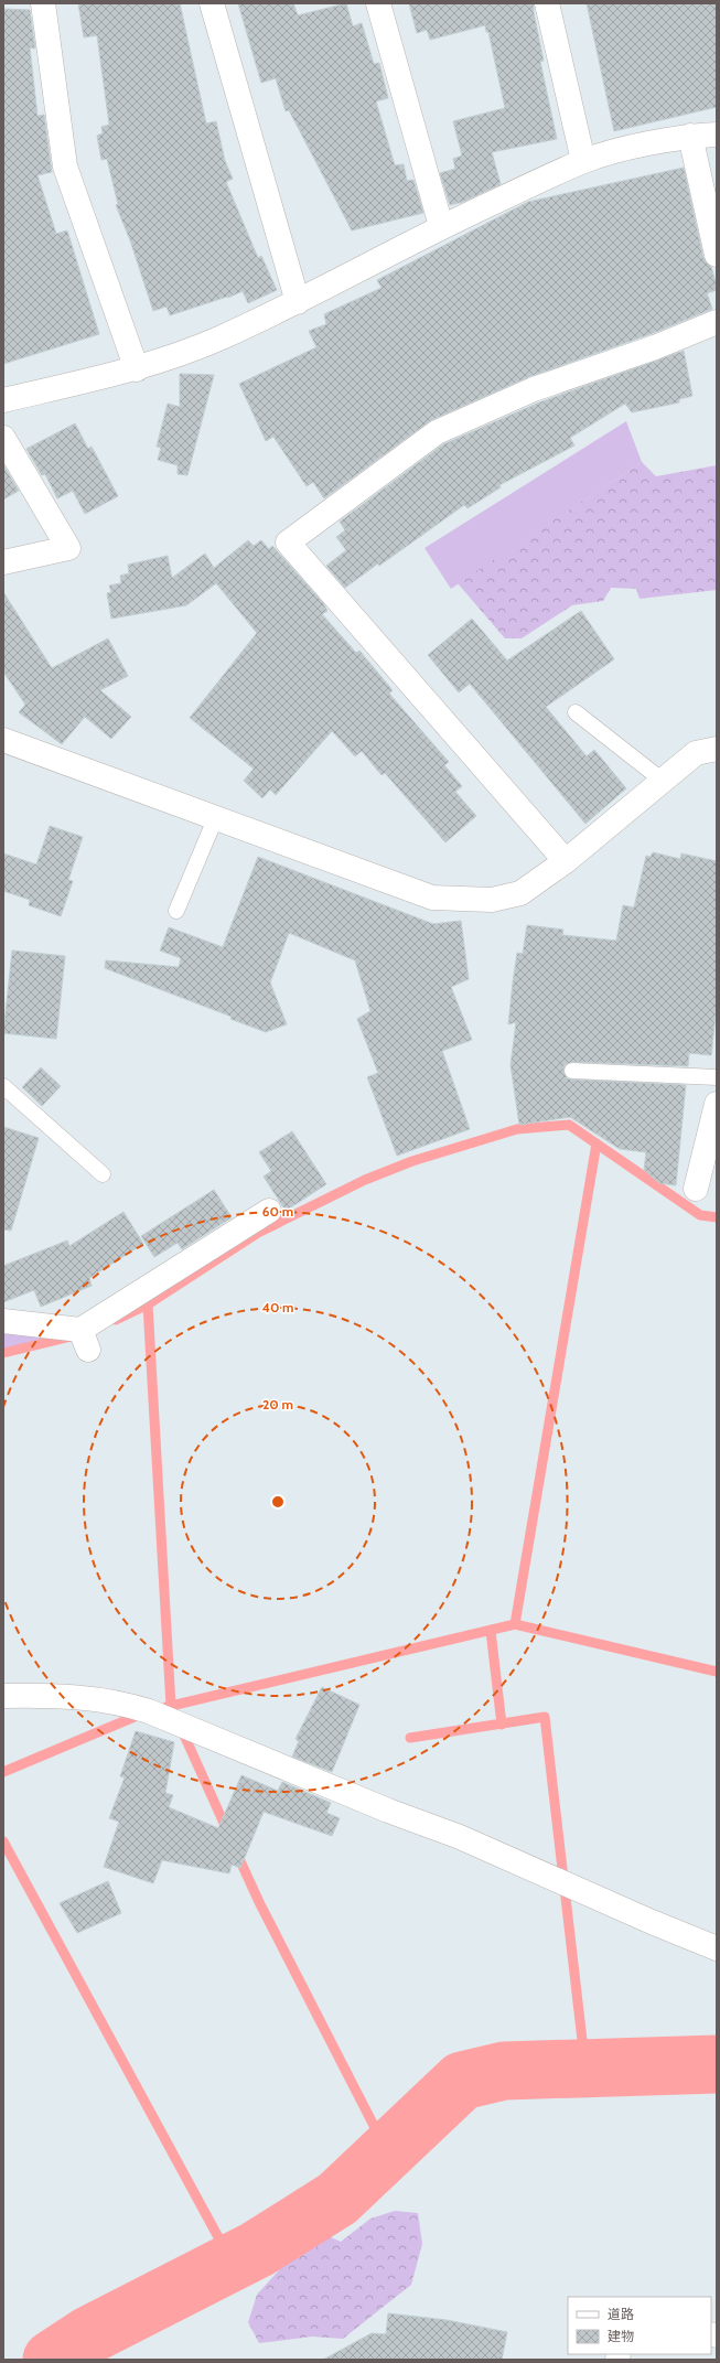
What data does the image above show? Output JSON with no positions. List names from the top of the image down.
{
  "legend": ["道路", "建物"],
  "rings": ["60 m", "40 m", "20 m"]
}
